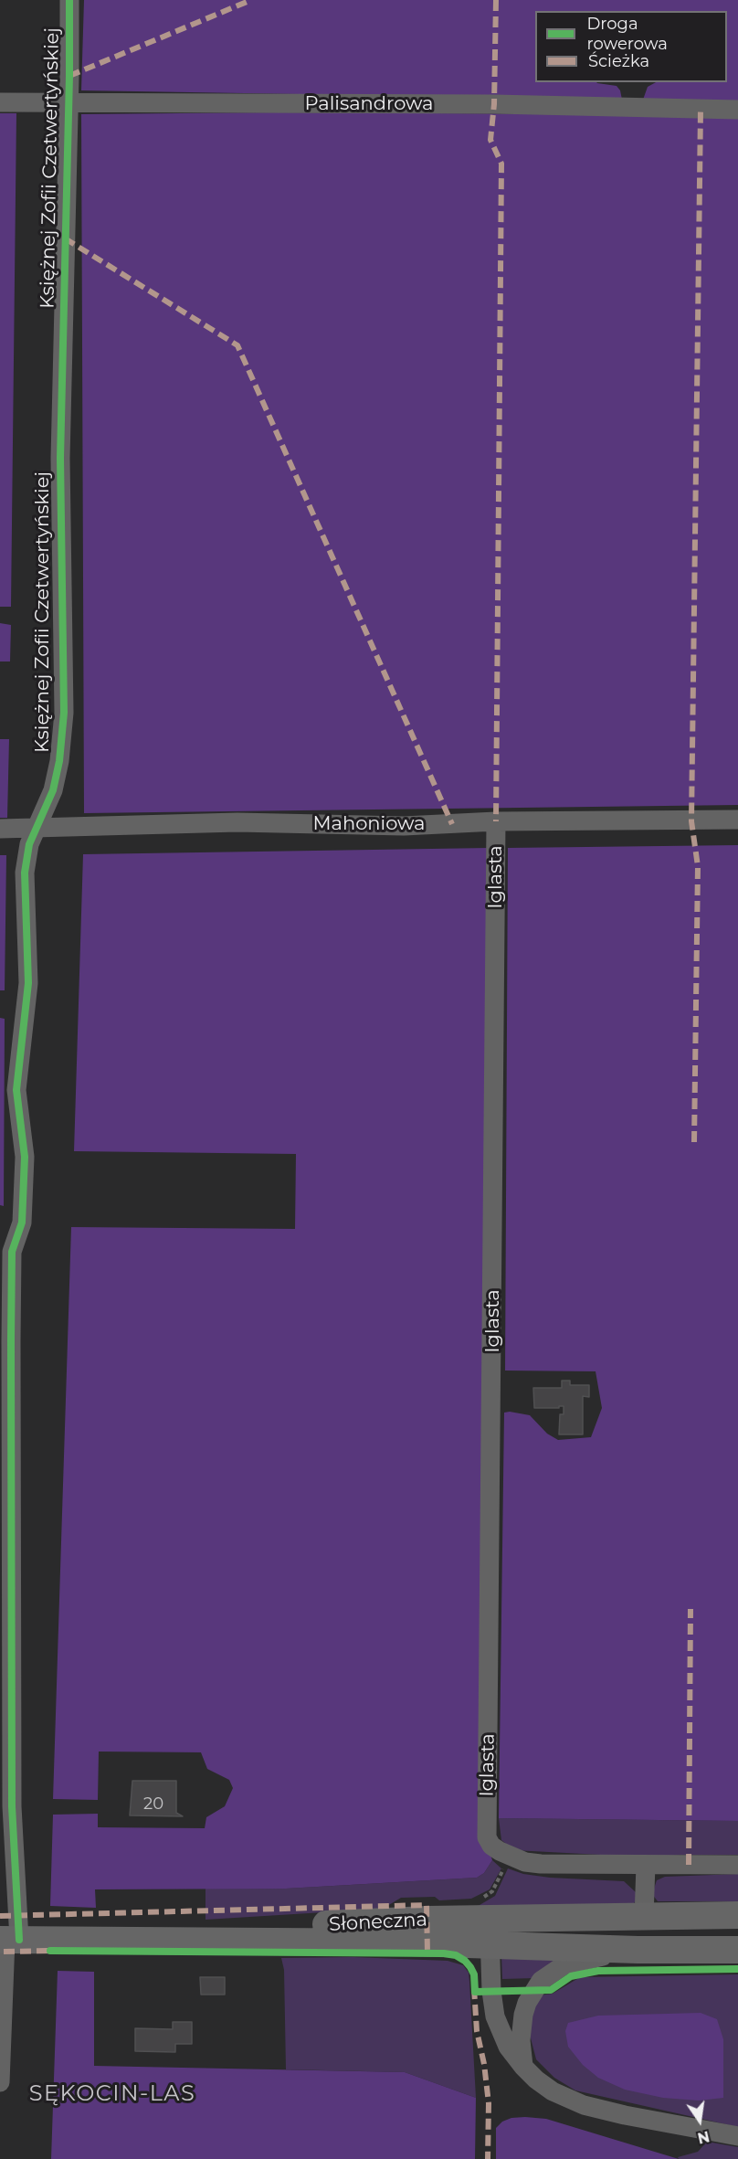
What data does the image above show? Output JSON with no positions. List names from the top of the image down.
{
  "streets": {
    "main road": ["Słoneczna"],
    "street": [
      "Palisandrowa",
      "Księżnej Zofii Czetwertyńskiej",
      "Mahoniowa",
      "Iglasta"
    ]
  },
  "crossings": [
    ["Palisandrowa", "Księżnej Zofii Czetwertyńskiej"],
    ["Księżnej Zofii Czetwertyńskiej", "Mahoniowa"],
    ["Księżnej Zofii Czetwertyńskiej", "Słoneczna"],
    ["Mahoniowa", "Iglasta"]
  ],
  "districts": ["SĘKOCIN-LAS"],
  "house_numbers": ["20"],
  "legend": ["Droga rowerowa", "Ścieżka"],
  "north": "bottom"
}
